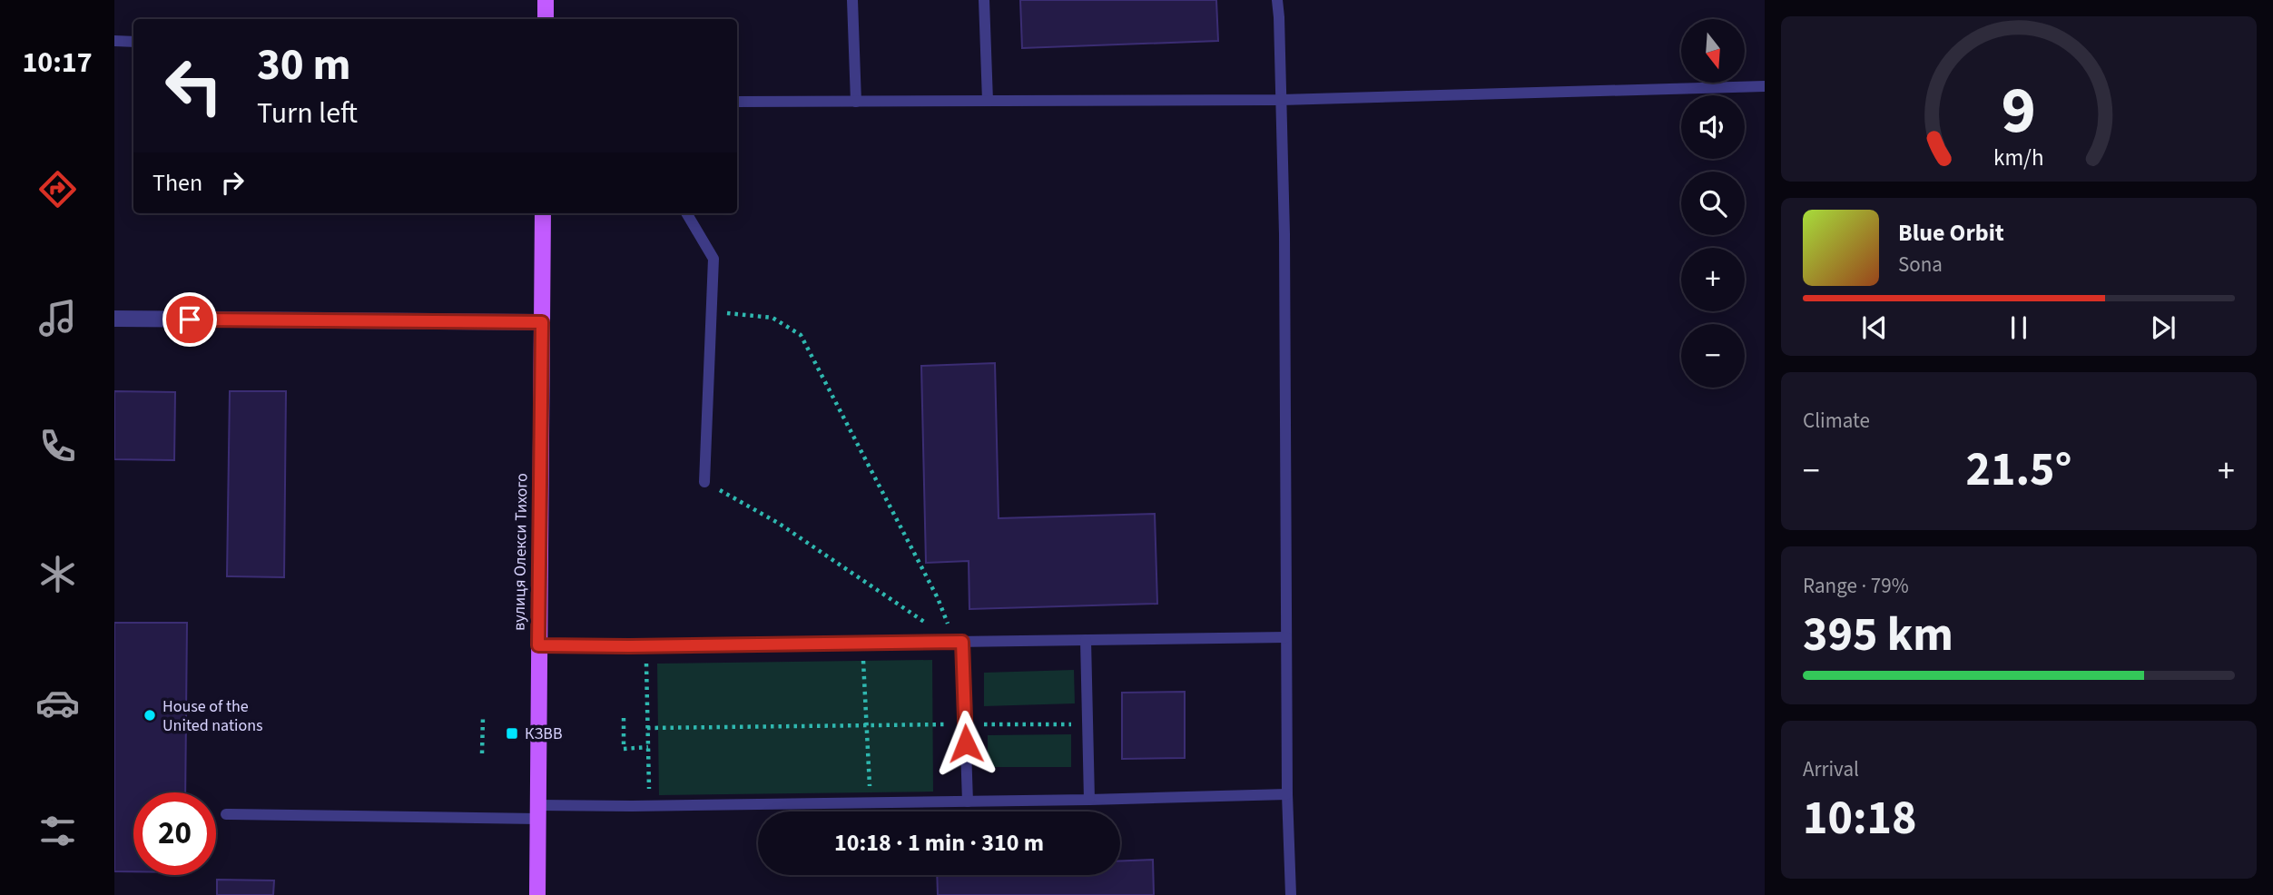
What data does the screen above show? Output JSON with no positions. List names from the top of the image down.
{
  "streets": {
    "main road": ["вулиця Олекси Тихого"]
  },
  "places": {
    "other": ["House of the United nations"],
    "transit": ["КЗВВ"]
  },
  "north": "bottom",
  "page": {
    "tabs": "10:17",
    "map_buttons": ["+", "−"],
    "turn": ["30 m", "Turn left"],
    "then": "Then",
    "song": ["Blue Orbit", "Sona"],
    "tile": [
      "Climate",
      ["Range · 79%", "395 km"],
      ["Arrival", "10:18"]
    ],
    "heat": ["−", "21.5°", "+"],
    "limit": "20",
    "trip": "10:18 · 1 min · 310 m",
    "gauge": ["9", "km/h"]
  }
}
